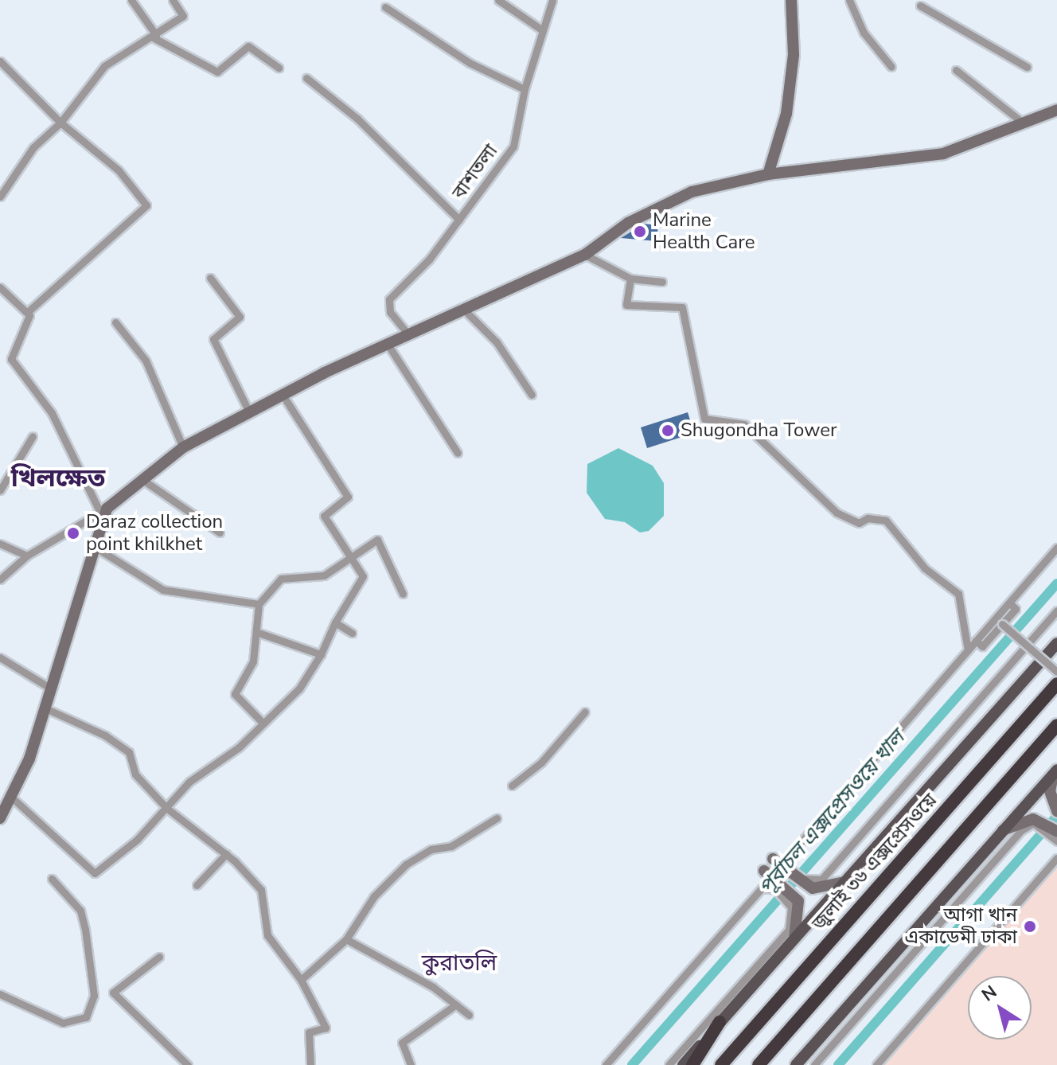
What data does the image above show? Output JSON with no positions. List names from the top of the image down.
{
  "streets": {
    "highway": ["জুলাই ৩৬ এক্সপ্রেসওয়ে"],
    "street": ["বাশতলা"]
  },
  "districts": ["খিলক্ষেত", "কুরাতলি"],
  "water": ["পূর্বাচল এক্সপ্রেসওয়ে খাল"],
  "places": [
    "Marine Health Care",
    "Shugondha Tower",
    "Daraz collection point khilkhet",
    "আগা খান একাডেমী ঢাকা"
  ],
  "north": "top left"
}
